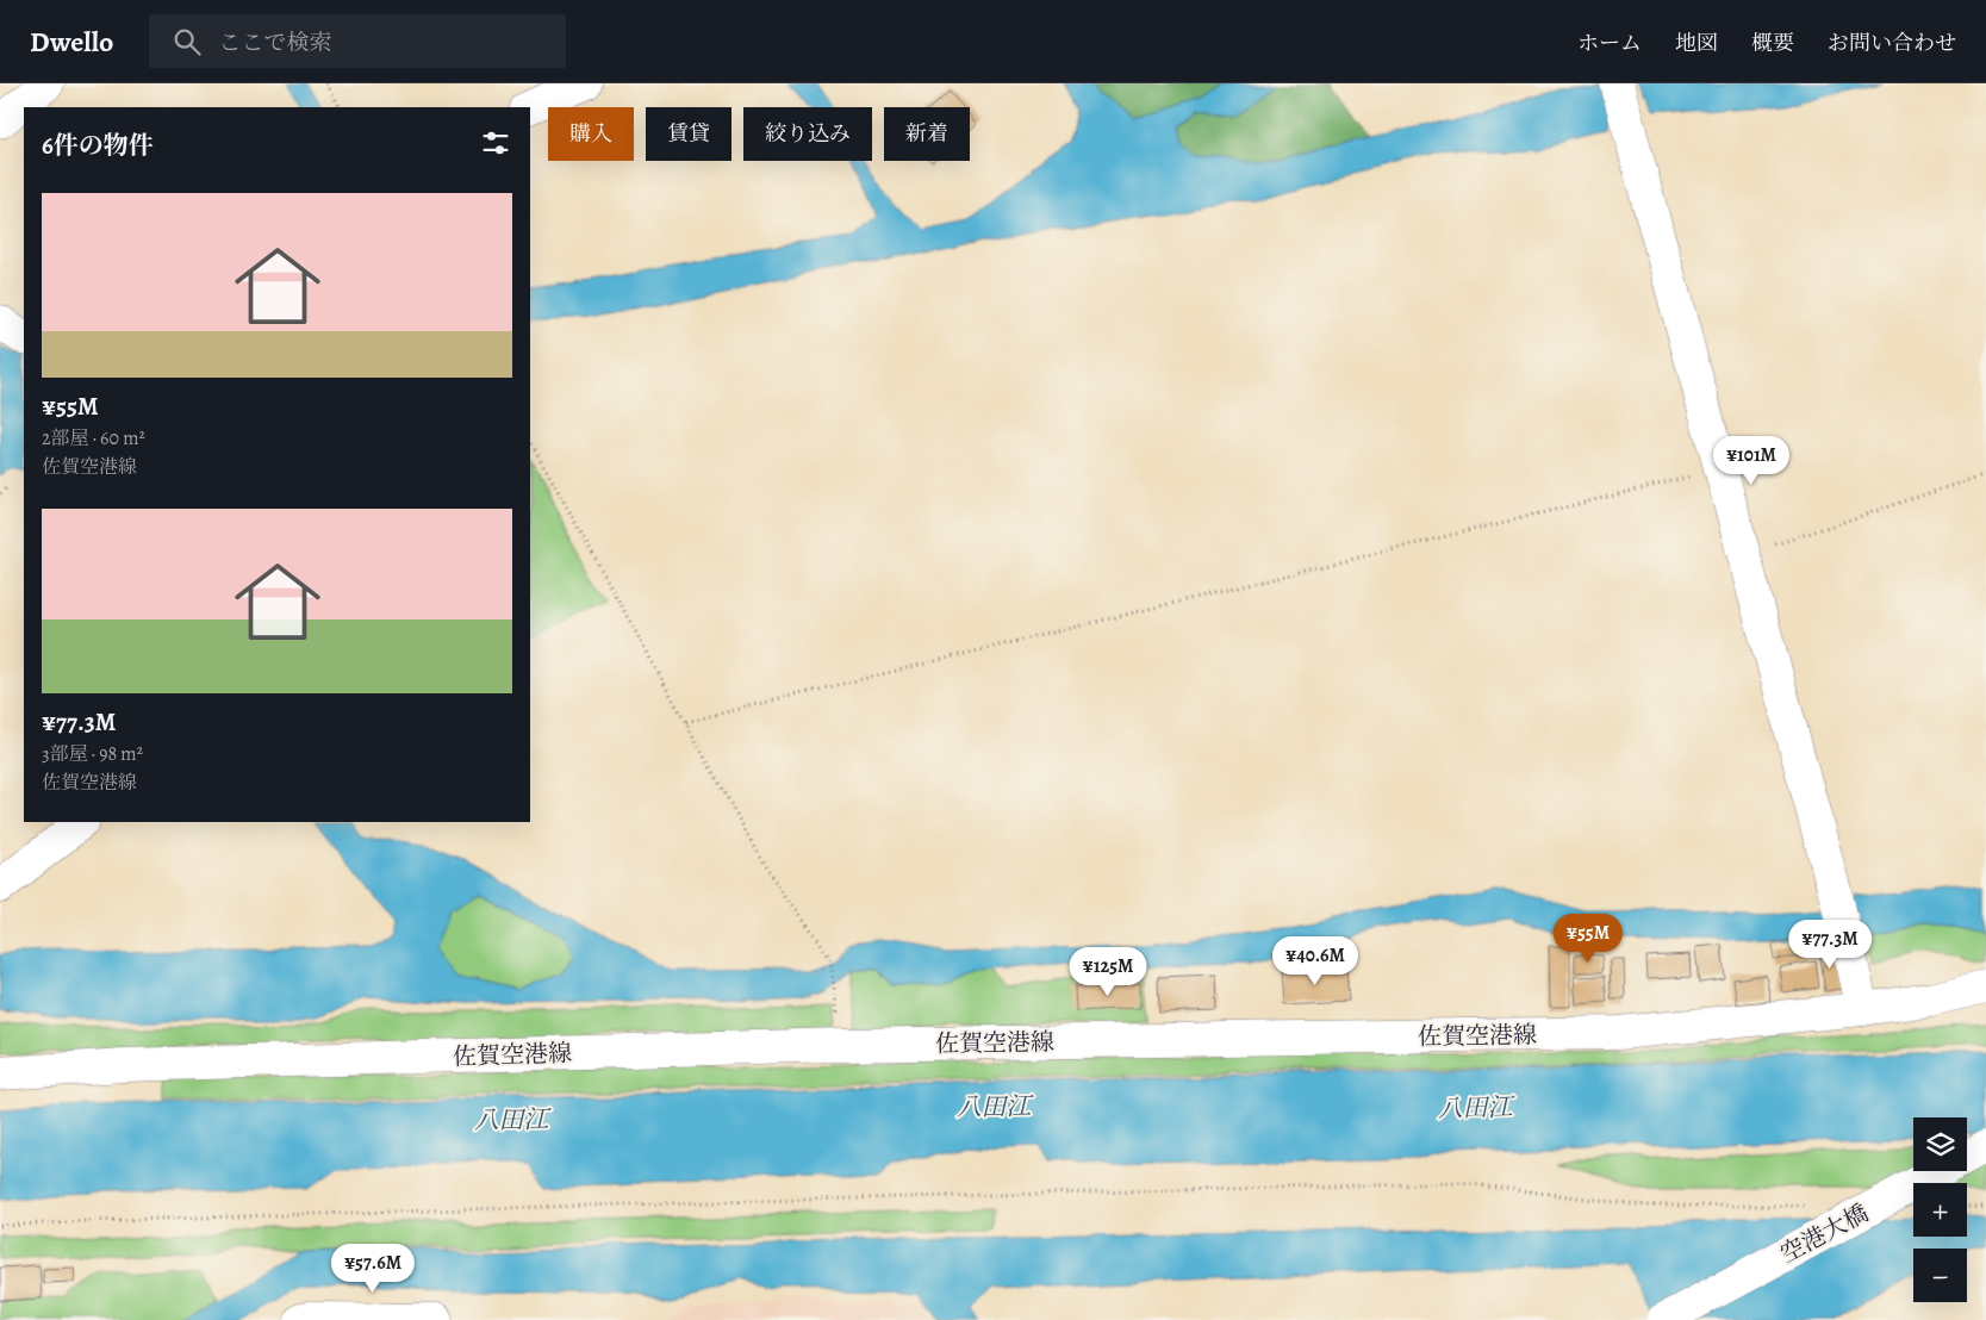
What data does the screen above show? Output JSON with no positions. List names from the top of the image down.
{
  "streets": {
    "main road": ["佐賀空港線", "空港大橋"]
  },
  "water": ["八田江"],
  "page": {
    "header": "Dwello",
    "search": "ここで検索",
    "nav": [
      "ホーム",
      "地図",
      "概要",
      "お問い合わせ"
    ],
    "chip": [
      "購入",
      "賃貸",
      "絞り込み",
      "新着"
    ],
    "heading": "6件の物件",
    "list": [
      {
        "name": "¥55M",
        "note": "2部屋 · 60 m² · 佐賀空港線"
      },
      {
        "name": "¥77.3M",
        "note": "3部屋 · 98 m² · 佐賀空港線"
      }
    ],
    "price": [
      "¥101M",
      "¥55M",
      "¥77.3M",
      "¥40.6M",
      "¥125M",
      "¥57.6M"
    ],
    "map_buttons": ["+", "−"]
  }
}
